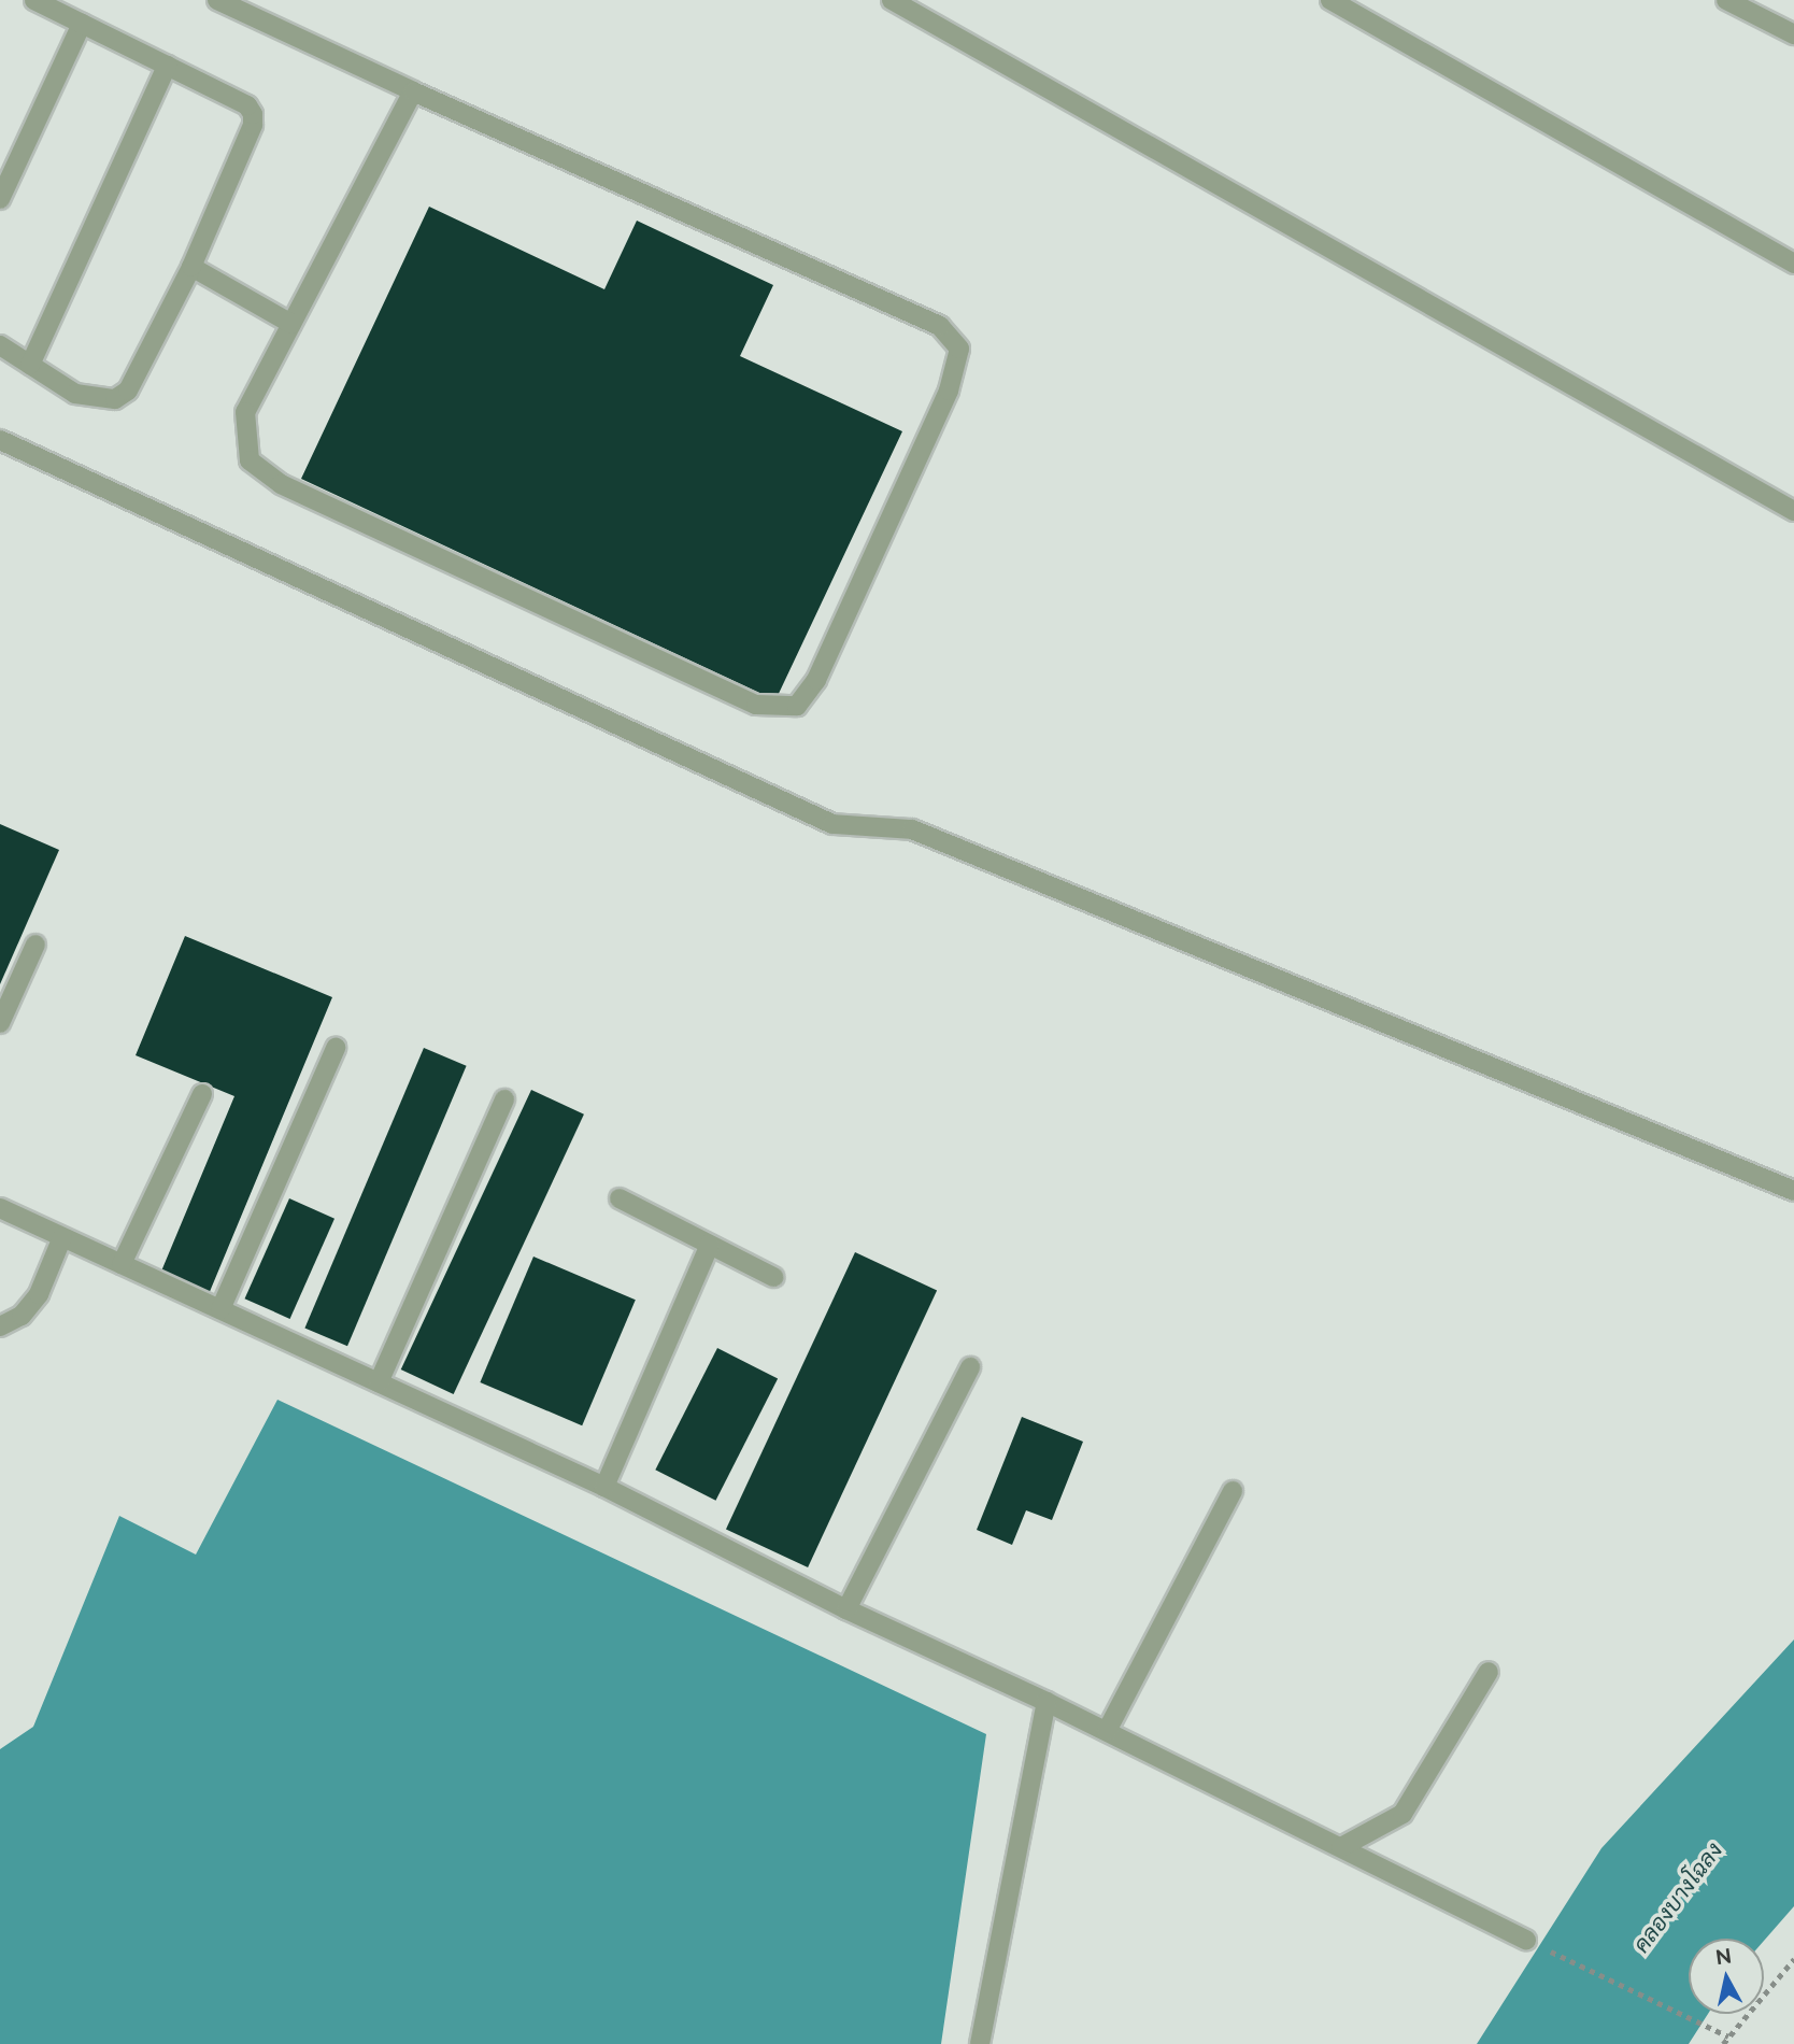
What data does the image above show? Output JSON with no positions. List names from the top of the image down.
{
  "water": ["คลองบางโฉลง"],
  "north": "top"
}
